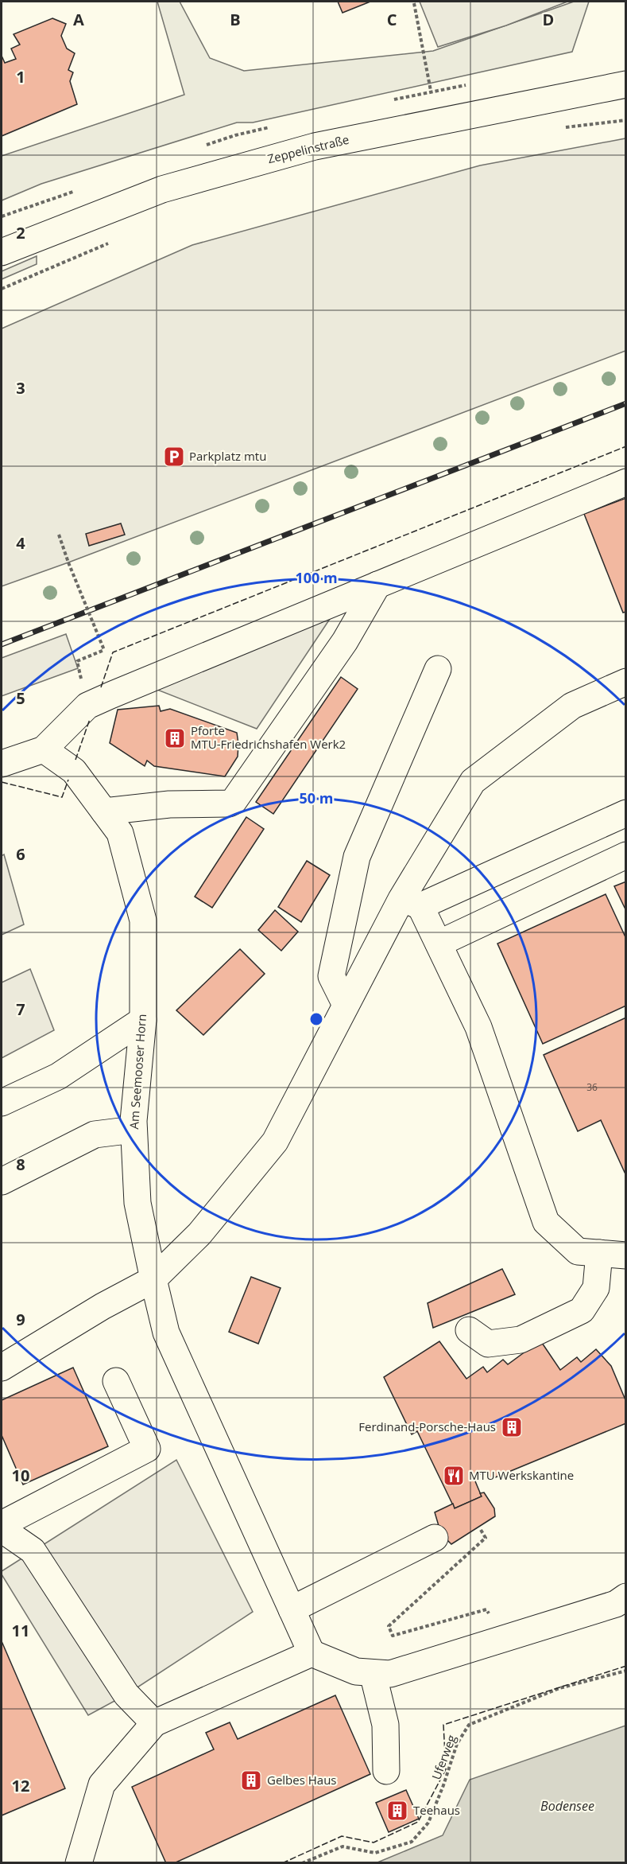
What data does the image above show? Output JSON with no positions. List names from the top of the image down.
{
  "streets": {
    "main road": ["Zeppelinstraße", "Am Seemooser Horn"],
    "path": ["Uferweg"]
  },
  "water": ["Bodensee"],
  "places": {
    "parking": ["Parkplatz mtu"],
    "building": [
      "Pforte MTU-Friedrichshafen Werk2",
      "Ferdinand-Porsche-Haus",
      "Gelbes Haus",
      "Teehaus"
    ],
    "restaurant": ["MTU Werkskantine"]
  },
  "house_numbers": ["36"],
  "grid": {
    "columns": [
      "A",
      "B",
      "C",
      "D"
    ],
    "rows": [
      "1",
      "2",
      "3",
      "4",
      "5",
      "6",
      "7",
      "8",
      "9",
      "10",
      "11",
      "12"
    ]
  },
  "rings": ["100 m", "50 m"]
}
